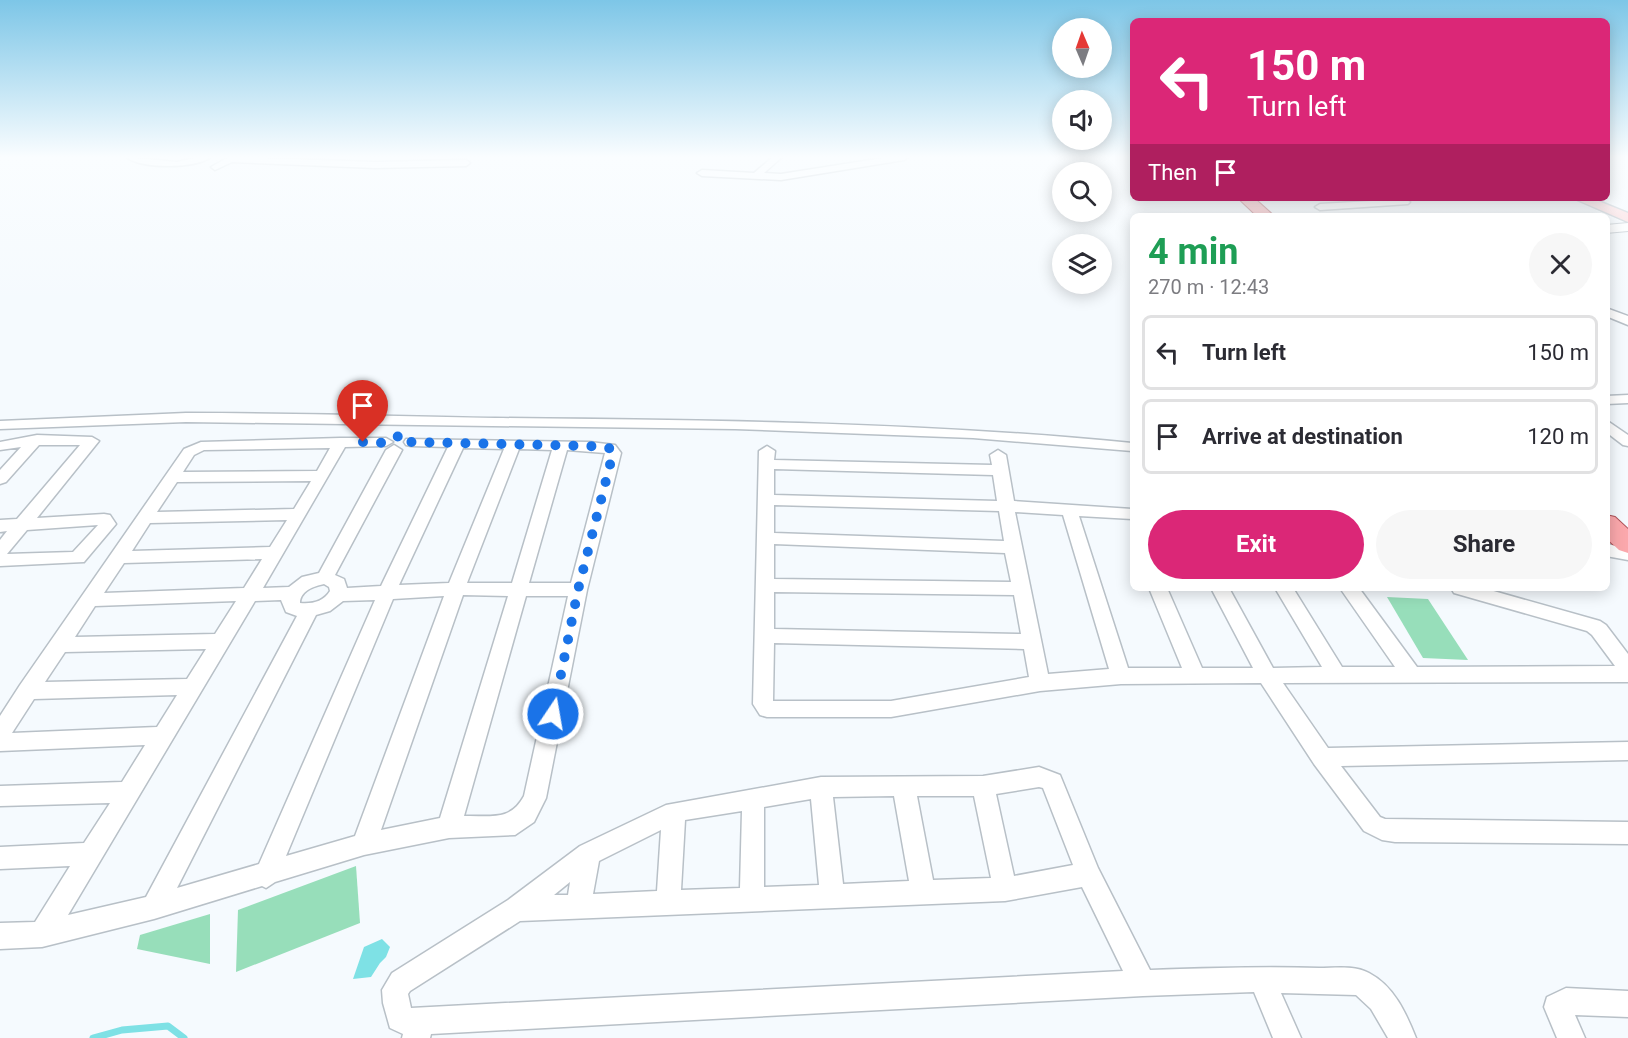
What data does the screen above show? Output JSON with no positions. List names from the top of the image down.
{
  "north": "top",
  "page": {
    "turn": ["150 m", "Turn left"],
    "then": "Then",
    "heading": ["4 min", "270 m · 12:43"],
    "list": [
      {
        "name": "Turn left",
        "value": "150 m"
      },
      {
        "name": "Arrive at destination",
        "value": "120 m"
      }
    ],
    "buttons": ["Exit", "Share"]
  }
}
